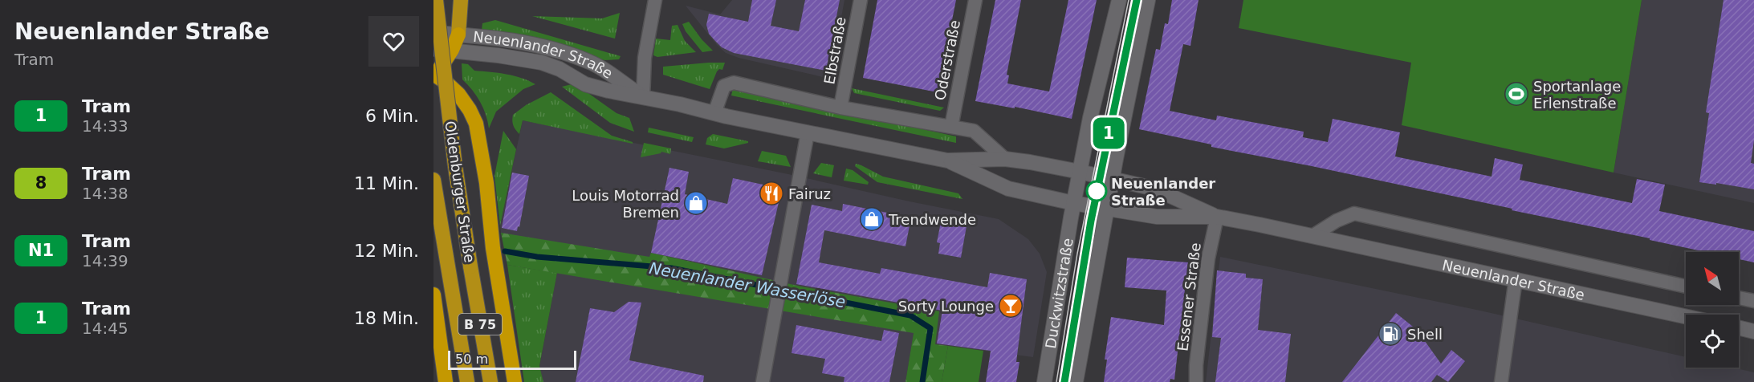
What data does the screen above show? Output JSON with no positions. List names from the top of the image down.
{
  "streets": {
    "highway": ["Oldenburger Straße", "B 75"],
    "main road": ["Neuenlander Straße", "Duckwitzstraße"],
    "street": ["Elbstraße", "Oderstraße", "Essener Straße"]
  },
  "crossings": [
    ["Neuenlander Straße", "Duckwitzstraße"],
    ["Neuenlander Straße", "Essener Straße"]
  ],
  "water": ["Neuenlander Wasserlöse"],
  "places": {
    "sports": ["Sportanlage Erlenstraße"],
    "other": ["Neuenlander Straße"],
    "restaurant": ["Fairuz"],
    "shop": ["Louis Motorrad Bremen", "Trendwende"],
    "bar": ["Sorty Lounge"],
    "fuel station": ["Shell"]
  },
  "lines": ["tram line 1"],
  "scale_bar": "50 m",
  "north": "top left",
  "page": {
    "heading": ["Neuenlander Straße", "Tram"],
    "on_map": "1",
    "list": [
      {
        "mark": "1",
        "name": "Tram",
        "note": "14:33",
        "value": "6 Min."
      },
      {
        "mark": "8",
        "name": "Tram",
        "note": "14:38",
        "value": "11 Min."
      },
      {
        "mark": "N1",
        "name": "Tram",
        "note": "14:39",
        "value": "12 Min."
      },
      {
        "mark": "1",
        "name": "Tram",
        "note": "14:45",
        "value": "18 Min."
      }
    ],
    "scale": "50 m"
  }
}
